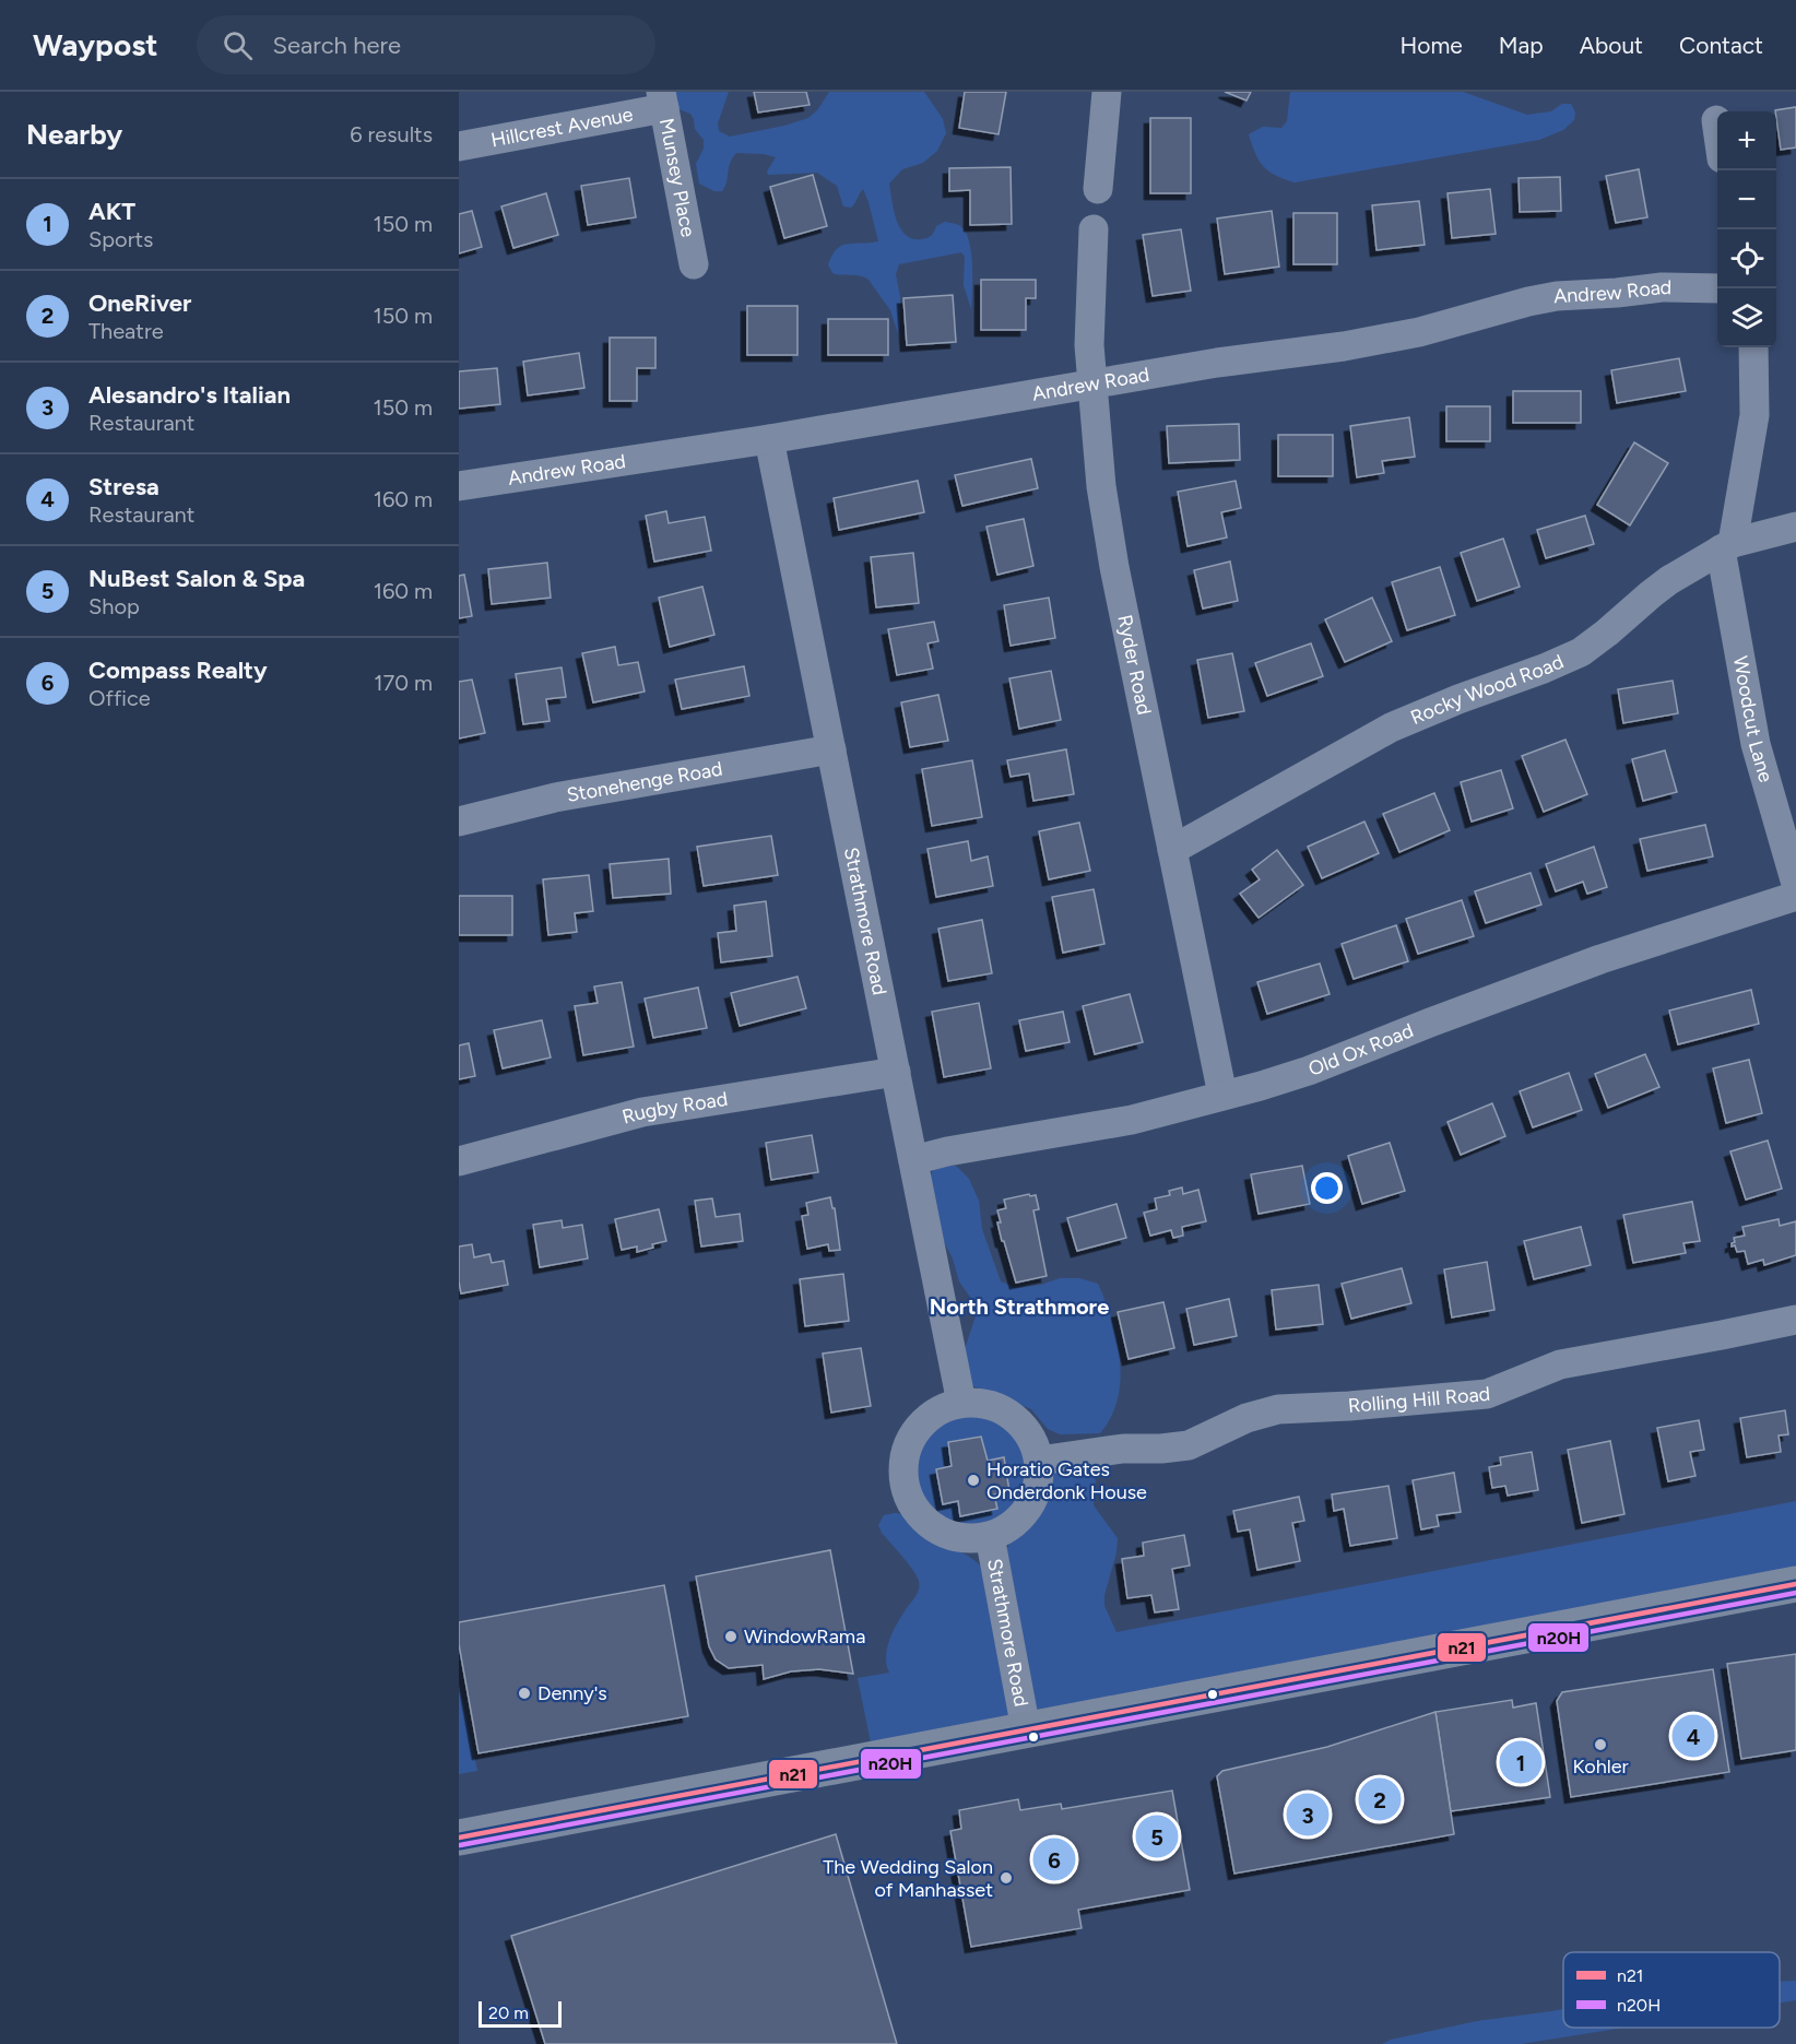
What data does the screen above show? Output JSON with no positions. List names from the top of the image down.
{
  "streets": {
    "street": [
      "Hillcrest Avenue",
      "Munsey Place",
      "Andrew Road",
      "Ryder Road",
      "Rocky Wood Road",
      "Woodcut Lane",
      "Stonehenge Road",
      "Strathmore Road",
      "Old Ox Road",
      "Rugby Road",
      "Rolling Hill Road"
    ]
  },
  "crossings": [
    ["Hillcrest Avenue", "Munsey Place"],
    ["Andrew Road", "Ryder Road"],
    ["Andrew Road", "Strathmore Road"],
    ["Ryder Road", "Rocky Wood Road"],
    ["Ryder Road", "Old Ox Road"],
    ["Rocky Wood Road", "Woodcut Lane"],
    ["Stonehenge Road", "Strathmore Road"],
    ["Strathmore Road", "Old Ox Road"],
    ["Strathmore Road", "Rugby Road"],
    ["Strathmore Road", "Rolling Hill Road"]
  ],
  "districts": ["North Strathmore"],
  "places": [
    "Horatio Gates Onderdonk House",
    "WindowRama",
    "Denny's",
    "Kohler",
    "The Wedding Salon of Manhasset"
  ],
  "lines": ["transit line n21", "transit line n20H"],
  "legend": ["n21", "n20H"],
  "scale_bar": "20 m",
  "page": {
    "header": "Waypost",
    "search": "Search here",
    "nav": [
      "Home",
      "Map",
      "About",
      "Contact"
    ],
    "heading": ["Nearby", "6 results"],
    "map_buttons": ["+", "−"],
    "list": [
      {
        "mark": "1",
        "name": "AKT",
        "note": "Sports",
        "value": "150 m"
      },
      {
        "mark": "2",
        "name": "OneRiver",
        "note": "Theatre",
        "value": "150 m"
      },
      {
        "mark": "3",
        "name": "Alesandro's Italian",
        "note": "Restaurant",
        "value": "150 m"
      },
      {
        "mark": "4",
        "name": "Stresa",
        "note": "Restaurant",
        "value": "160 m"
      },
      {
        "mark": "5",
        "name": "NuBest Salon & Spa",
        "note": "Shop",
        "value": "160 m"
      },
      {
        "mark": "6",
        "name": "Compass Realty",
        "note": "Office",
        "value": "170 m"
      }
    ],
    "pins": [
      "4",
      "1",
      "2",
      "3",
      "5",
      "6"
    ],
    "scale": "20 m"
  }
}
